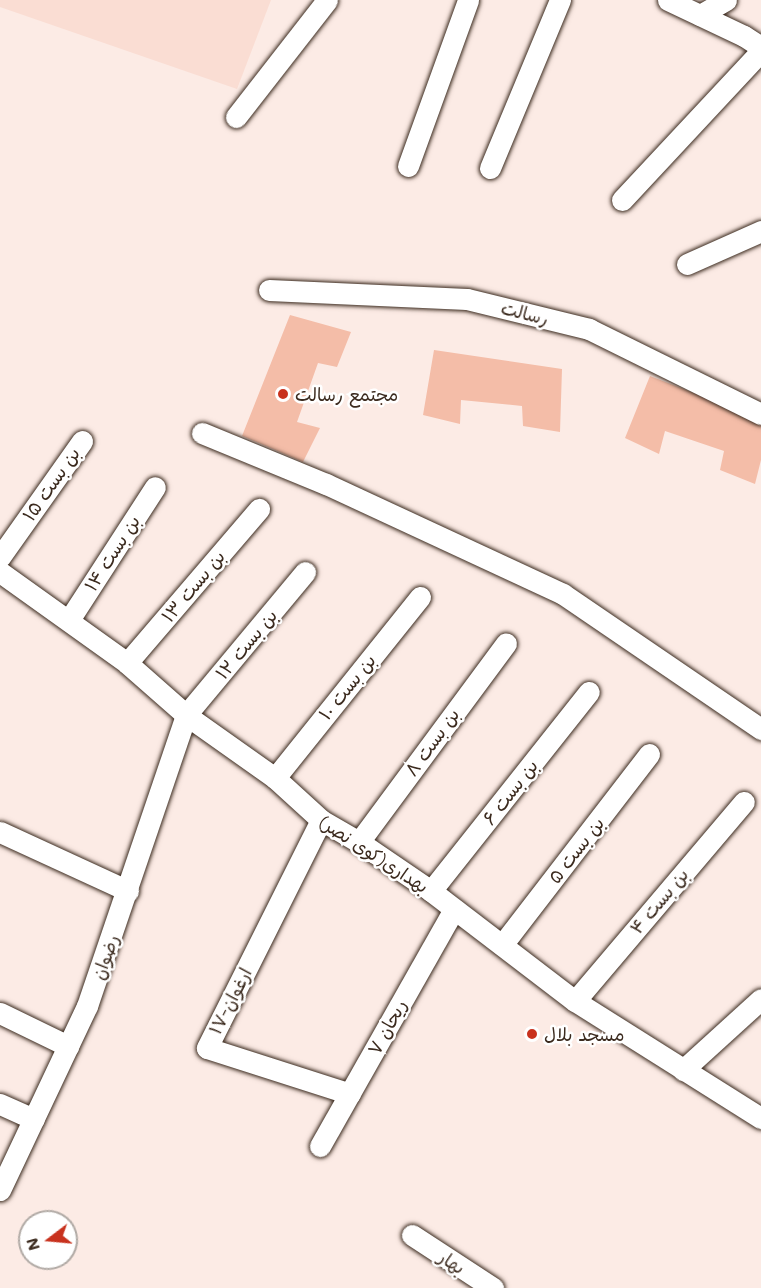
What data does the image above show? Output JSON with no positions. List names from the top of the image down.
{
  "streets": {
    "street": [
      "رسالت",
      "بن بست ۱۵",
      "بن بست ۱۴",
      "بن بست ۱۳",
      "بن بست ۱۲",
      "بن بست ۱۰",
      "بن بست ۸",
      "بن بست ۶",
      "بن بست ۵",
      "بهداری(کوی نصر)",
      "بن بست ۴",
      "رضوان",
      "ارغوان-۱۷",
      "ریحان ۷",
      "بهار"
    ]
  },
  "crossings": [
    ["بن بست ۱۴", "بهداری(کوی نصر)"],
    ["بن بست ۱۳", "بهداری(کوی نصر)"],
    ["بن بست ۱۲", "بهداری(کوی نصر)"],
    ["بن بست ۱۲", "رضوان"],
    ["بن بست ۱۰", "بهداری(کوی نصر)"],
    ["بن بست ۸", "بهداری(کوی نصر)"],
    ["بن بست ۶", "بهداری(کوی نصر)"],
    ["بن بست ۵", "بهداری(کوی نصر)"],
    ["بهداری(کوی نصر)", "بن بست ۴"],
    ["بهداری(کوی نصر)", "رضوان"],
    ["بهداری(کوی نصر)", "ارغوان-۱۷"],
    ["بهداری(کوی نصر)", "ریحان ۷"],
    ["ارغوان-۱۷", "ریحان ۷"]
  ],
  "places": ["مجتمع رسالت", "مسجد بلال"],
  "north": "left"
}
